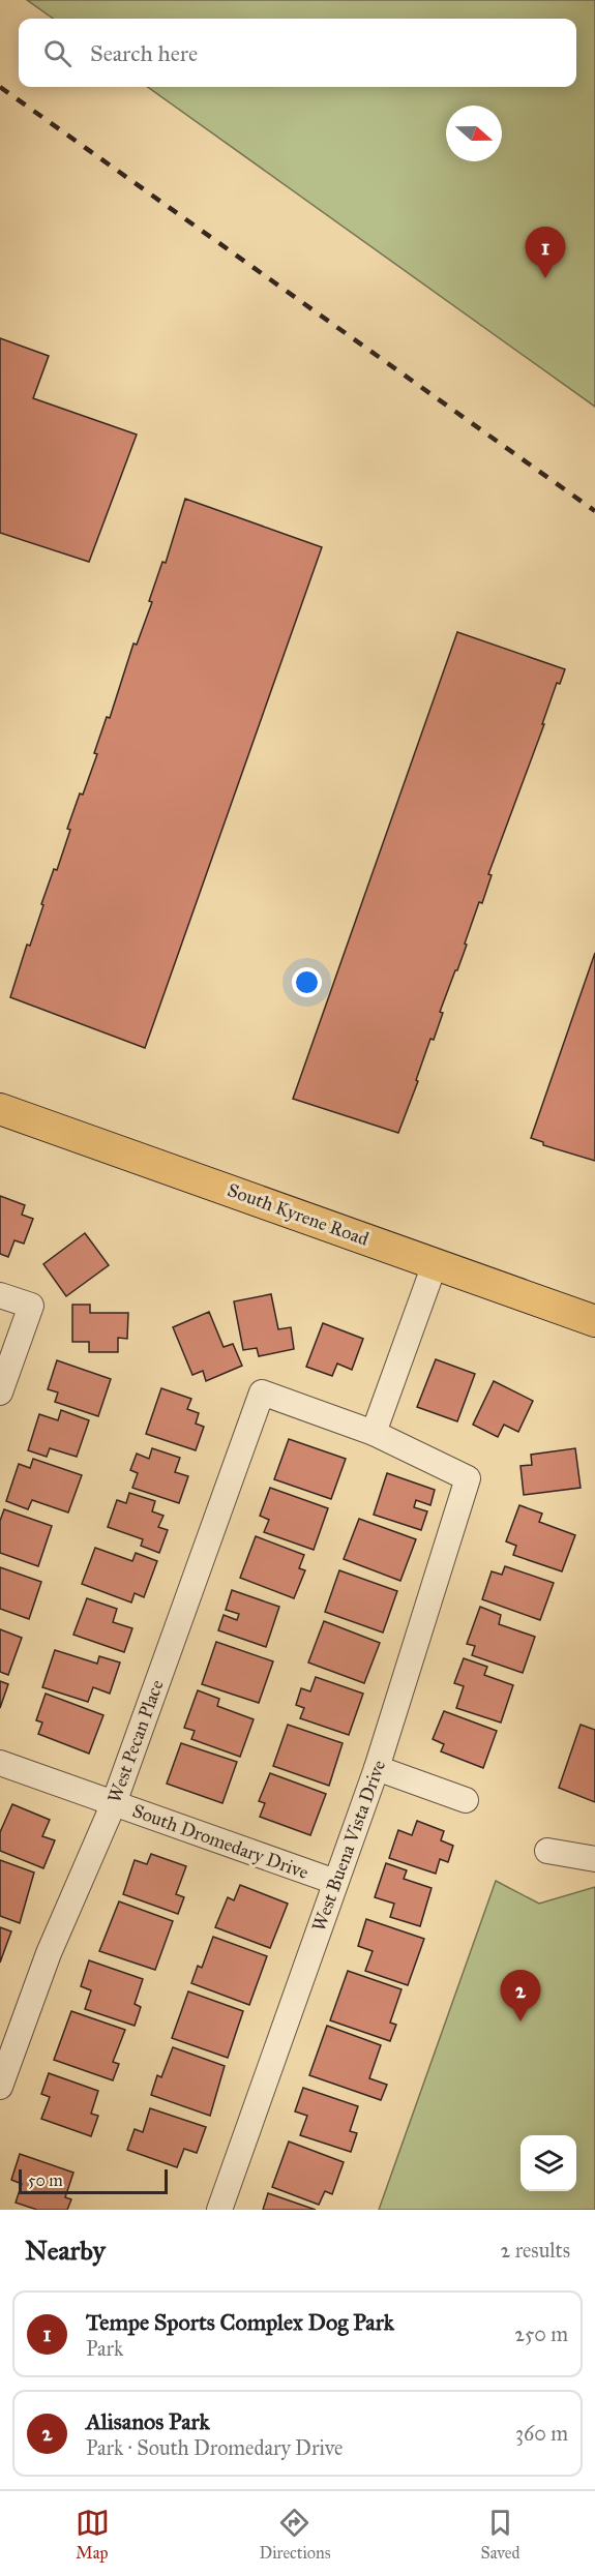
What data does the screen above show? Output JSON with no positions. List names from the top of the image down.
{
  "streets": {
    "main road": ["South Kyrene Road"],
    "street": ["West Pecan Place", "South Dromedary Drive", "West Buena Vista Drive"]
  },
  "crossings": [
    ["West Pecan Place", "South Dromedary Drive"],
    ["West Pecan Place", "West Buena Vista Drive"],
    ["South Dromedary Drive", "West Buena Vista Drive"]
  ],
  "scale_bar": "50 m",
  "north": "right",
  "page": {
    "search": "Search here",
    "pins": ["1", "2"],
    "scale": "50 m",
    "heading": ["Nearby", "2 results"],
    "list": [
      {
        "mark": "1",
        "name": "Tempe Sports Complex Dog Park",
        "note": "Park",
        "value": "250 m"
      },
      {
        "mark": "2",
        "name": "Alisanos Park",
        "note": "Park · South Dromedary Drive",
        "value": "360 m"
      }
    ],
    "nav": ["Map", "Directions", "Saved"]
  }
}
